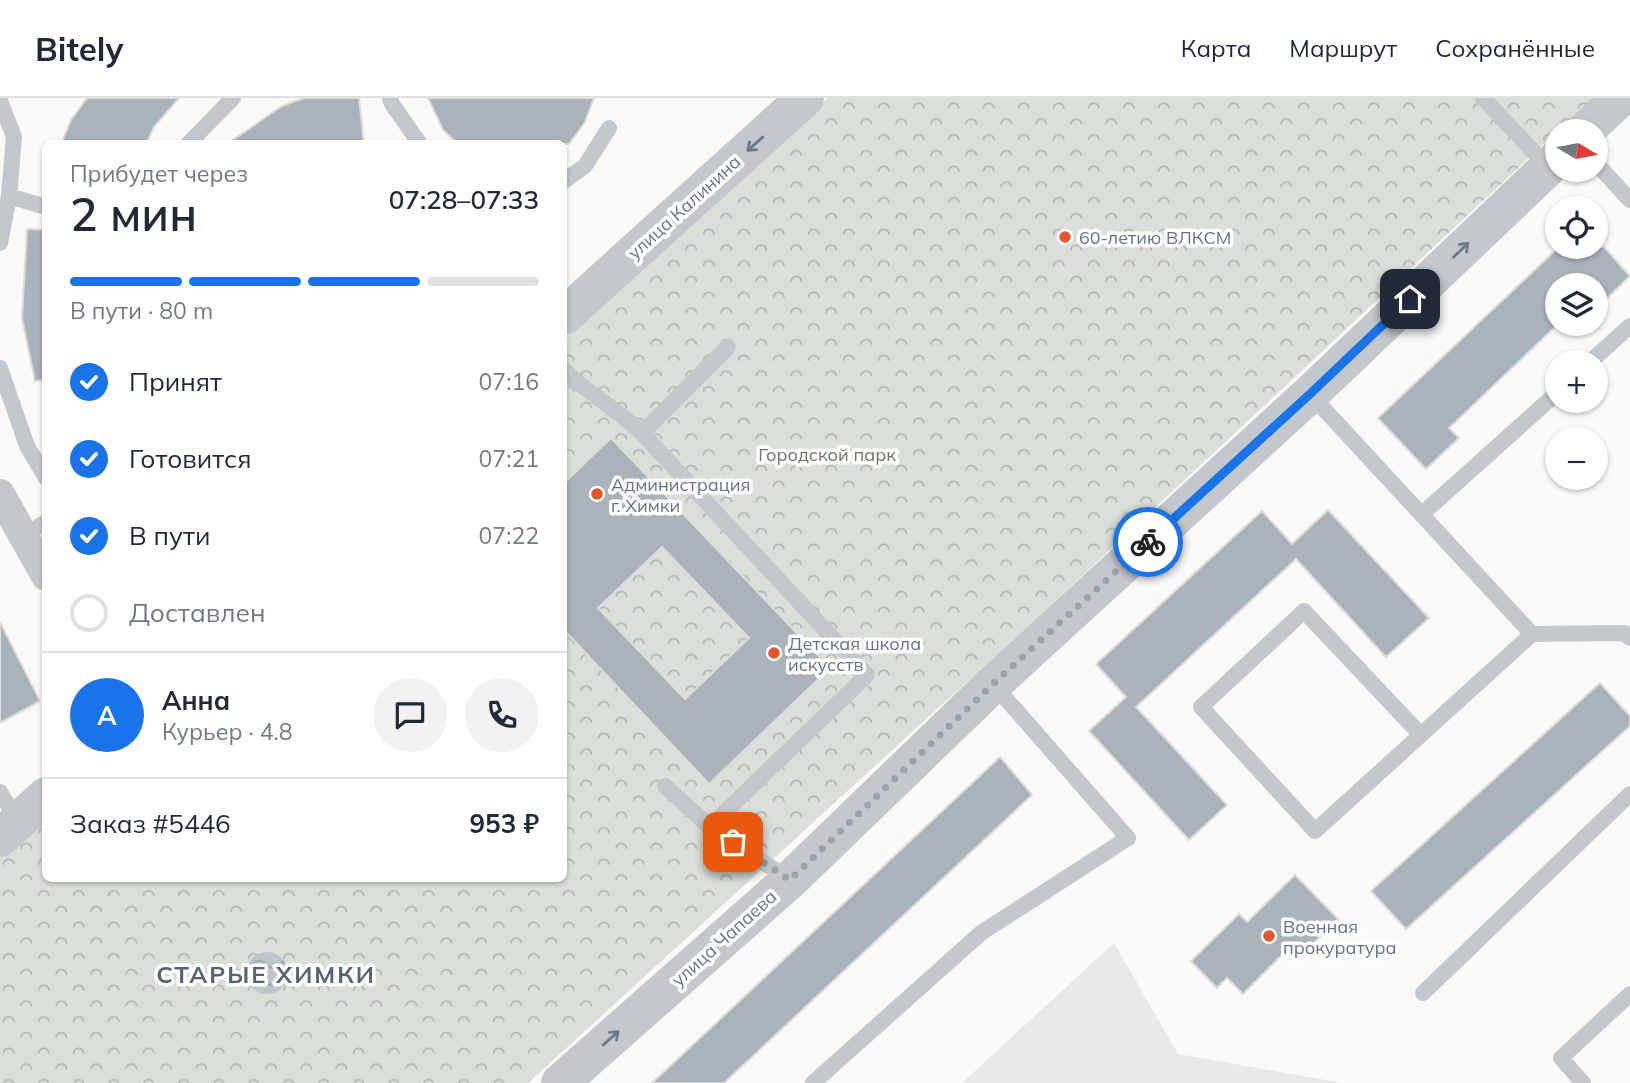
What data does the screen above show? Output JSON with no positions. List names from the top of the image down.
{
  "streets": {
    "street": ["улица Калинина", "улица Чапаева"]
  },
  "one_way": ["улица Калинина", "улица Чапаева"],
  "districts": ["СТАРЫЕ ХИМКИ"],
  "parks": ["Городской парк"],
  "places": [
    "60-летию ВЛКСМ",
    "Администрация г. Химки",
    "Детская школа искусств",
    "Военная прокуратура"
  ],
  "north": "right",
  "page": {
    "header": "Bitely",
    "nav": ["Карта", "Маршрут", "Сохранённые"],
    "map_buttons": ["+", "−"],
    "heading": ["2 мин", "Прибудет через", "07:28–07:33"],
    "panel": [
      "Анна",
      "Курьер · 4.8",
      "Заказ #5446",
      "953 ₽"
    ],
    "bar": "В пути · 80 m",
    "list": [
      ["Принят", "07:16"],
      ["Готовится", "07:21"],
      ["В пути", "07:22"],
      "Доставлен"
    ],
    "round": "А"
  }
}
